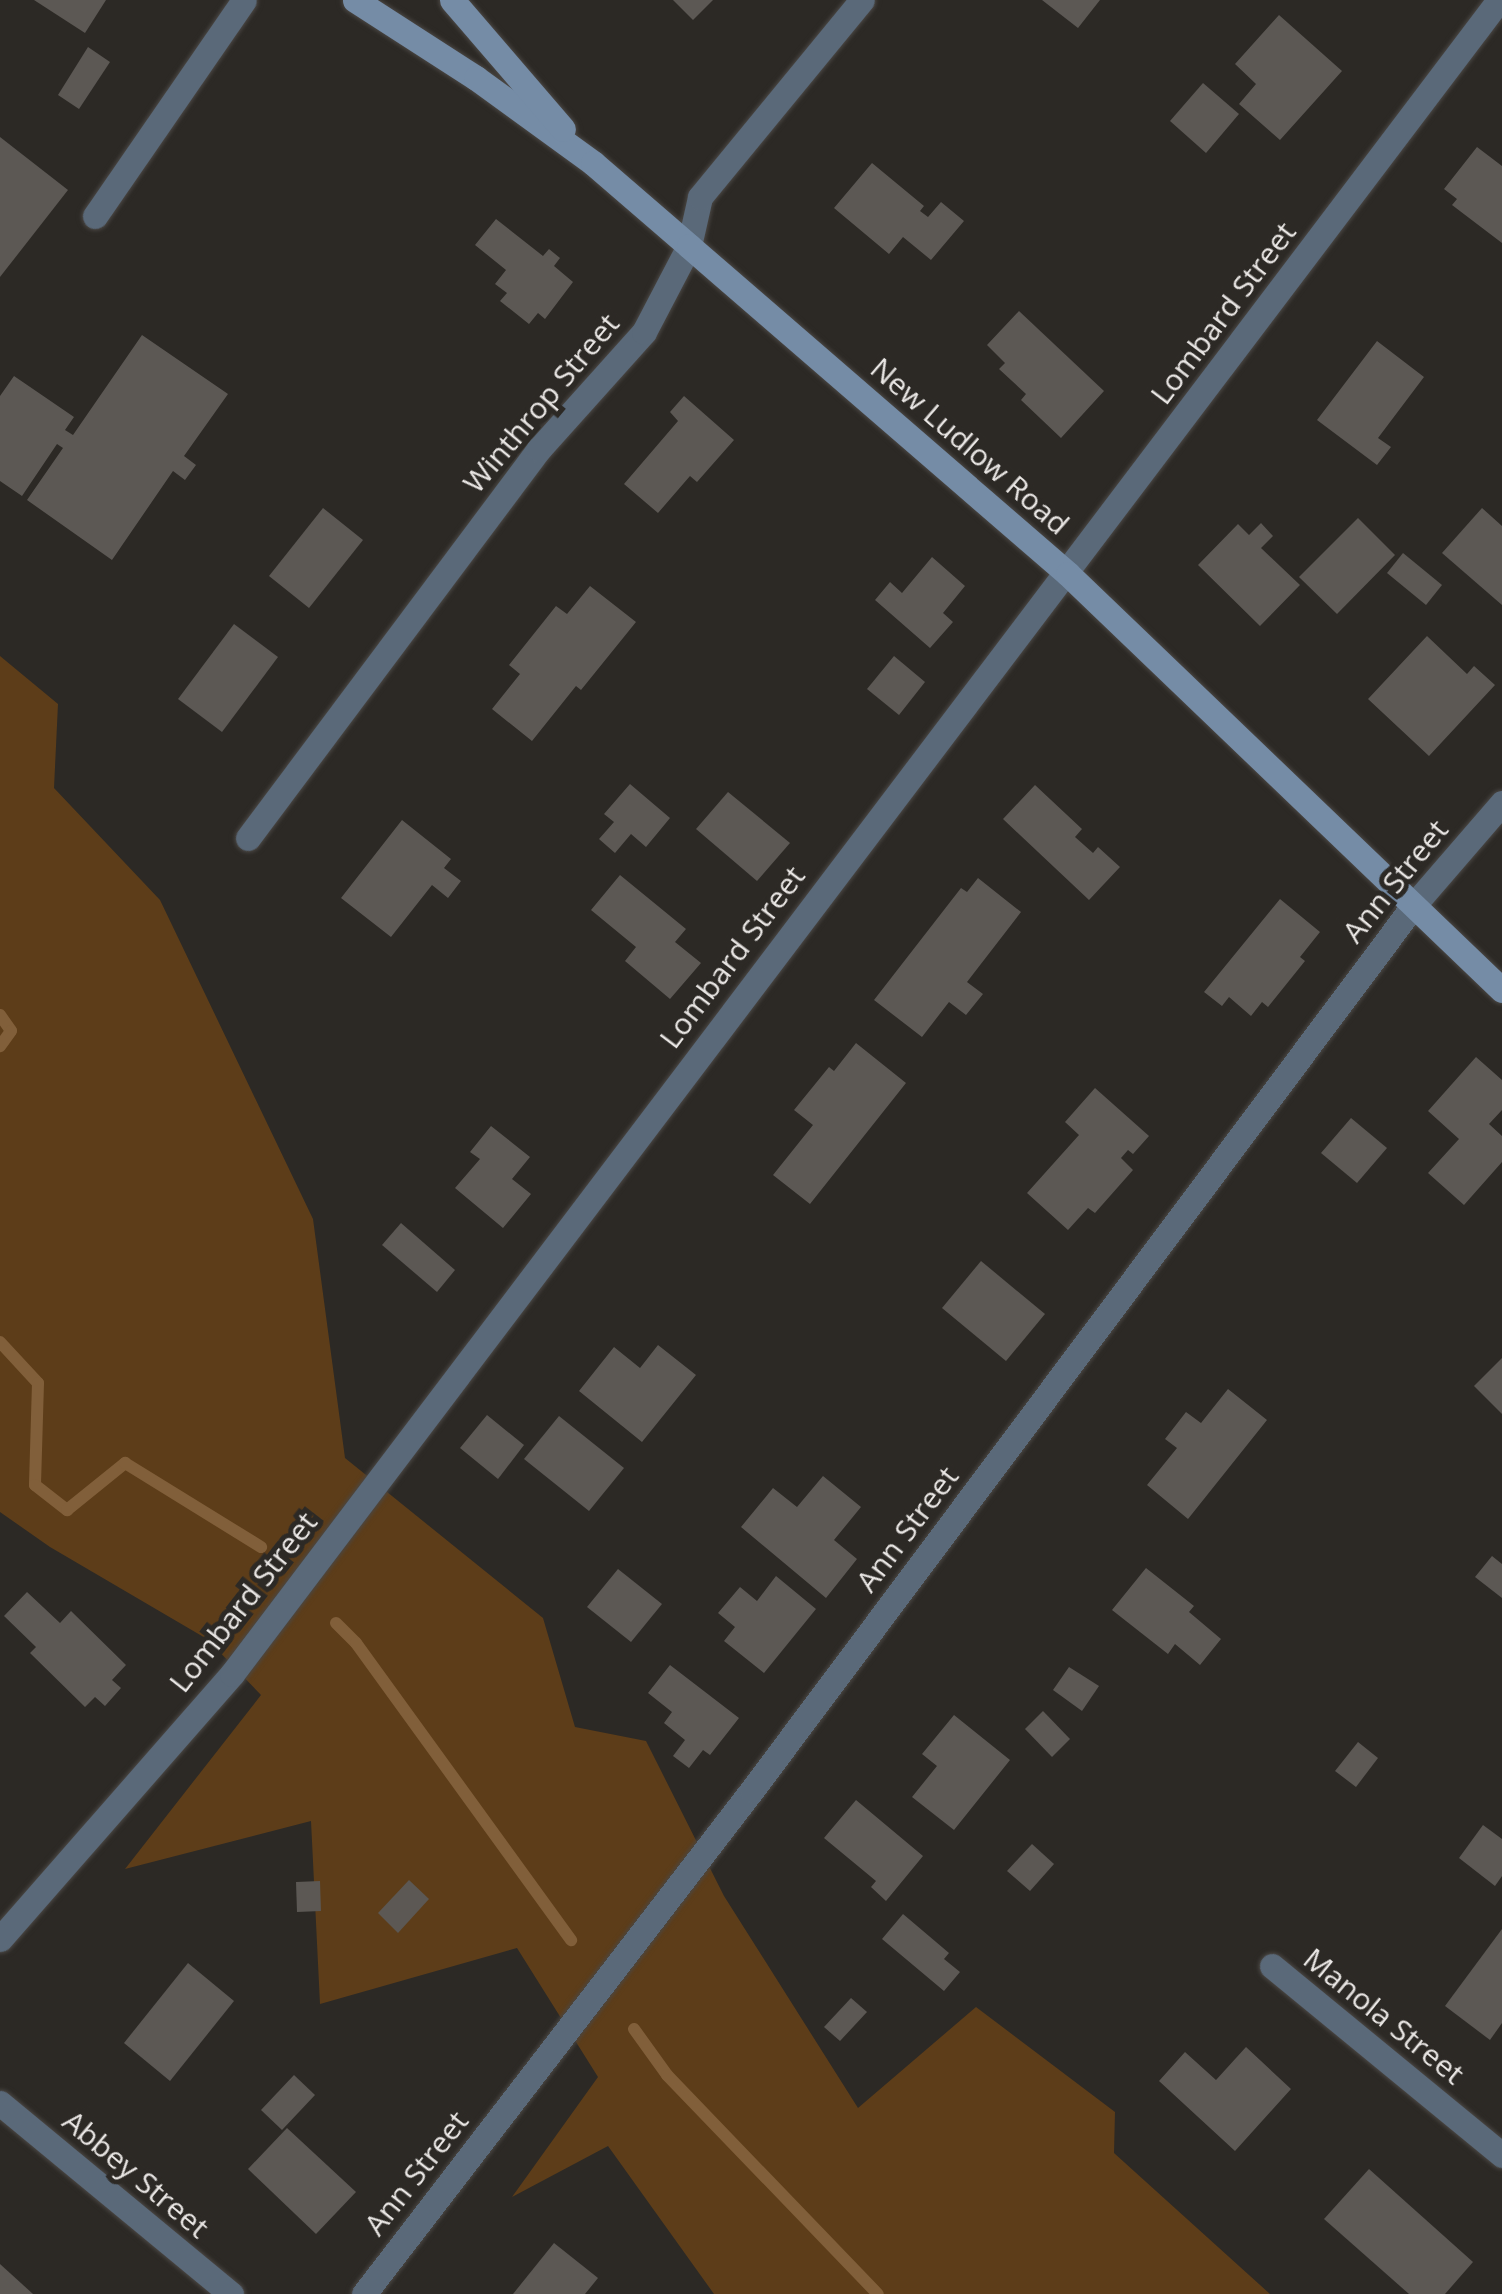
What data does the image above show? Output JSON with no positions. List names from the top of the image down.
{
  "streets": {
    "main road": ["New Ludlow Road"],
    "street": [
      "Lombard Street",
      "Winthrop Street",
      "Ann Street",
      "Manola Street",
      "Abbey Street"
    ]
  },
  "crossings": [
    ["Lombard Street", "New Ludlow Road"],
    ["Winthrop Street", "New Ludlow Road"],
    ["New Ludlow Road", "Ann Street"]
  ]
}
